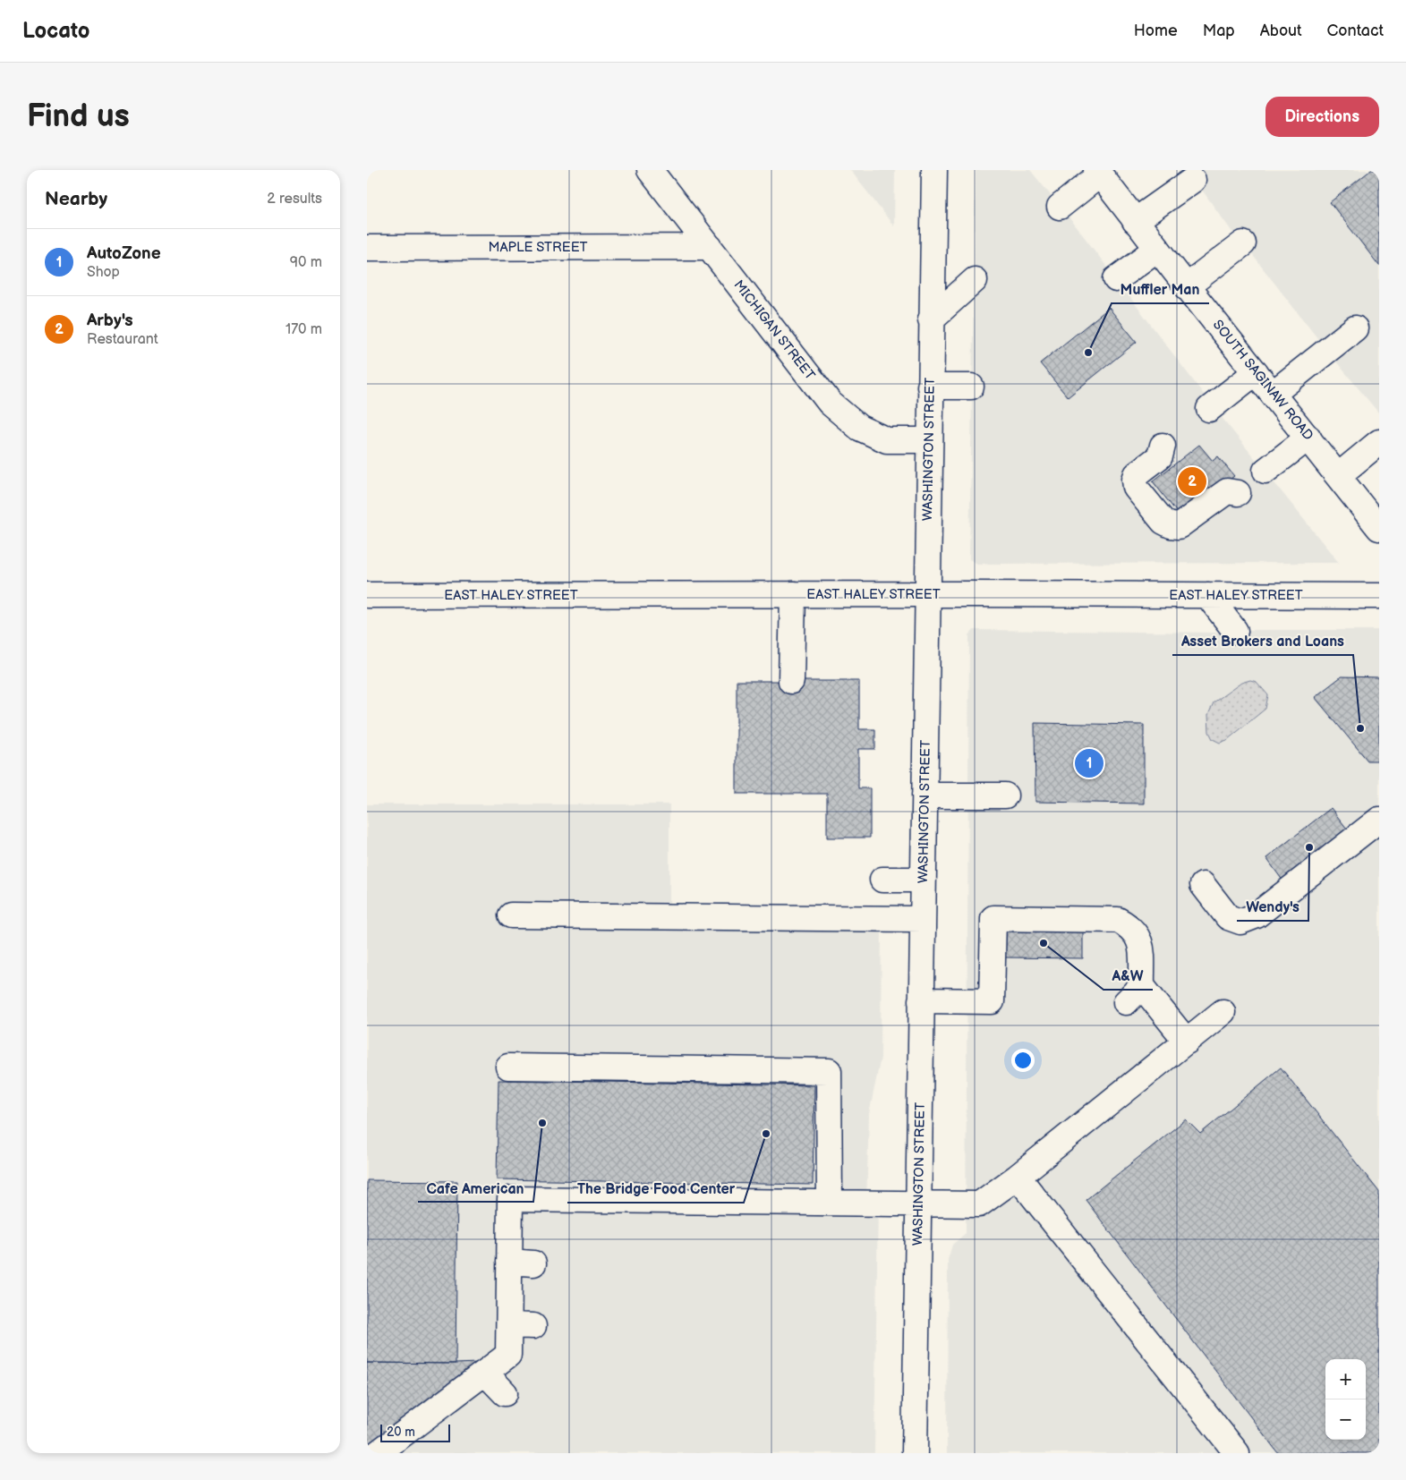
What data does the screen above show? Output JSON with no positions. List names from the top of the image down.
{
  "streets": {
    "street": [
      "MAPLE STREET",
      "MICHIGAN STREET",
      "SOUTH SAGINAW ROAD",
      "WASHINGTON STREET",
      "EAST HALEY STREET"
    ]
  },
  "crossings": [
    ["MAPLE STREET", "MICHIGAN STREET"],
    ["MICHIGAN STREET", "WASHINGTON STREET"],
    ["WASHINGTON STREET", "EAST HALEY STREET"]
  ],
  "places": [
    "Muffler Man",
    "Asset Brokers and Loans",
    "Wendy's",
    "A&W",
    "Cafe American",
    "The Bridge Food Center"
  ],
  "scale_bar": "20 m",
  "page": {
    "header": "Locato",
    "nav": [
      "Home",
      "Map",
      "About",
      "Contact"
    ],
    "buttons": "Directions",
    "title": "Find us",
    "heading": ["Nearby", "2 results"],
    "list": [
      {
        "mark": "1",
        "name": "AutoZone",
        "note": "Shop",
        "value": "90 m"
      },
      {
        "mark": "2",
        "name": "Arby's",
        "note": "Restaurant",
        "value": "170 m"
      }
    ],
    "pins": ["2", "1"],
    "map_buttons": ["+", "−"],
    "scale": "20 m"
  }
}
